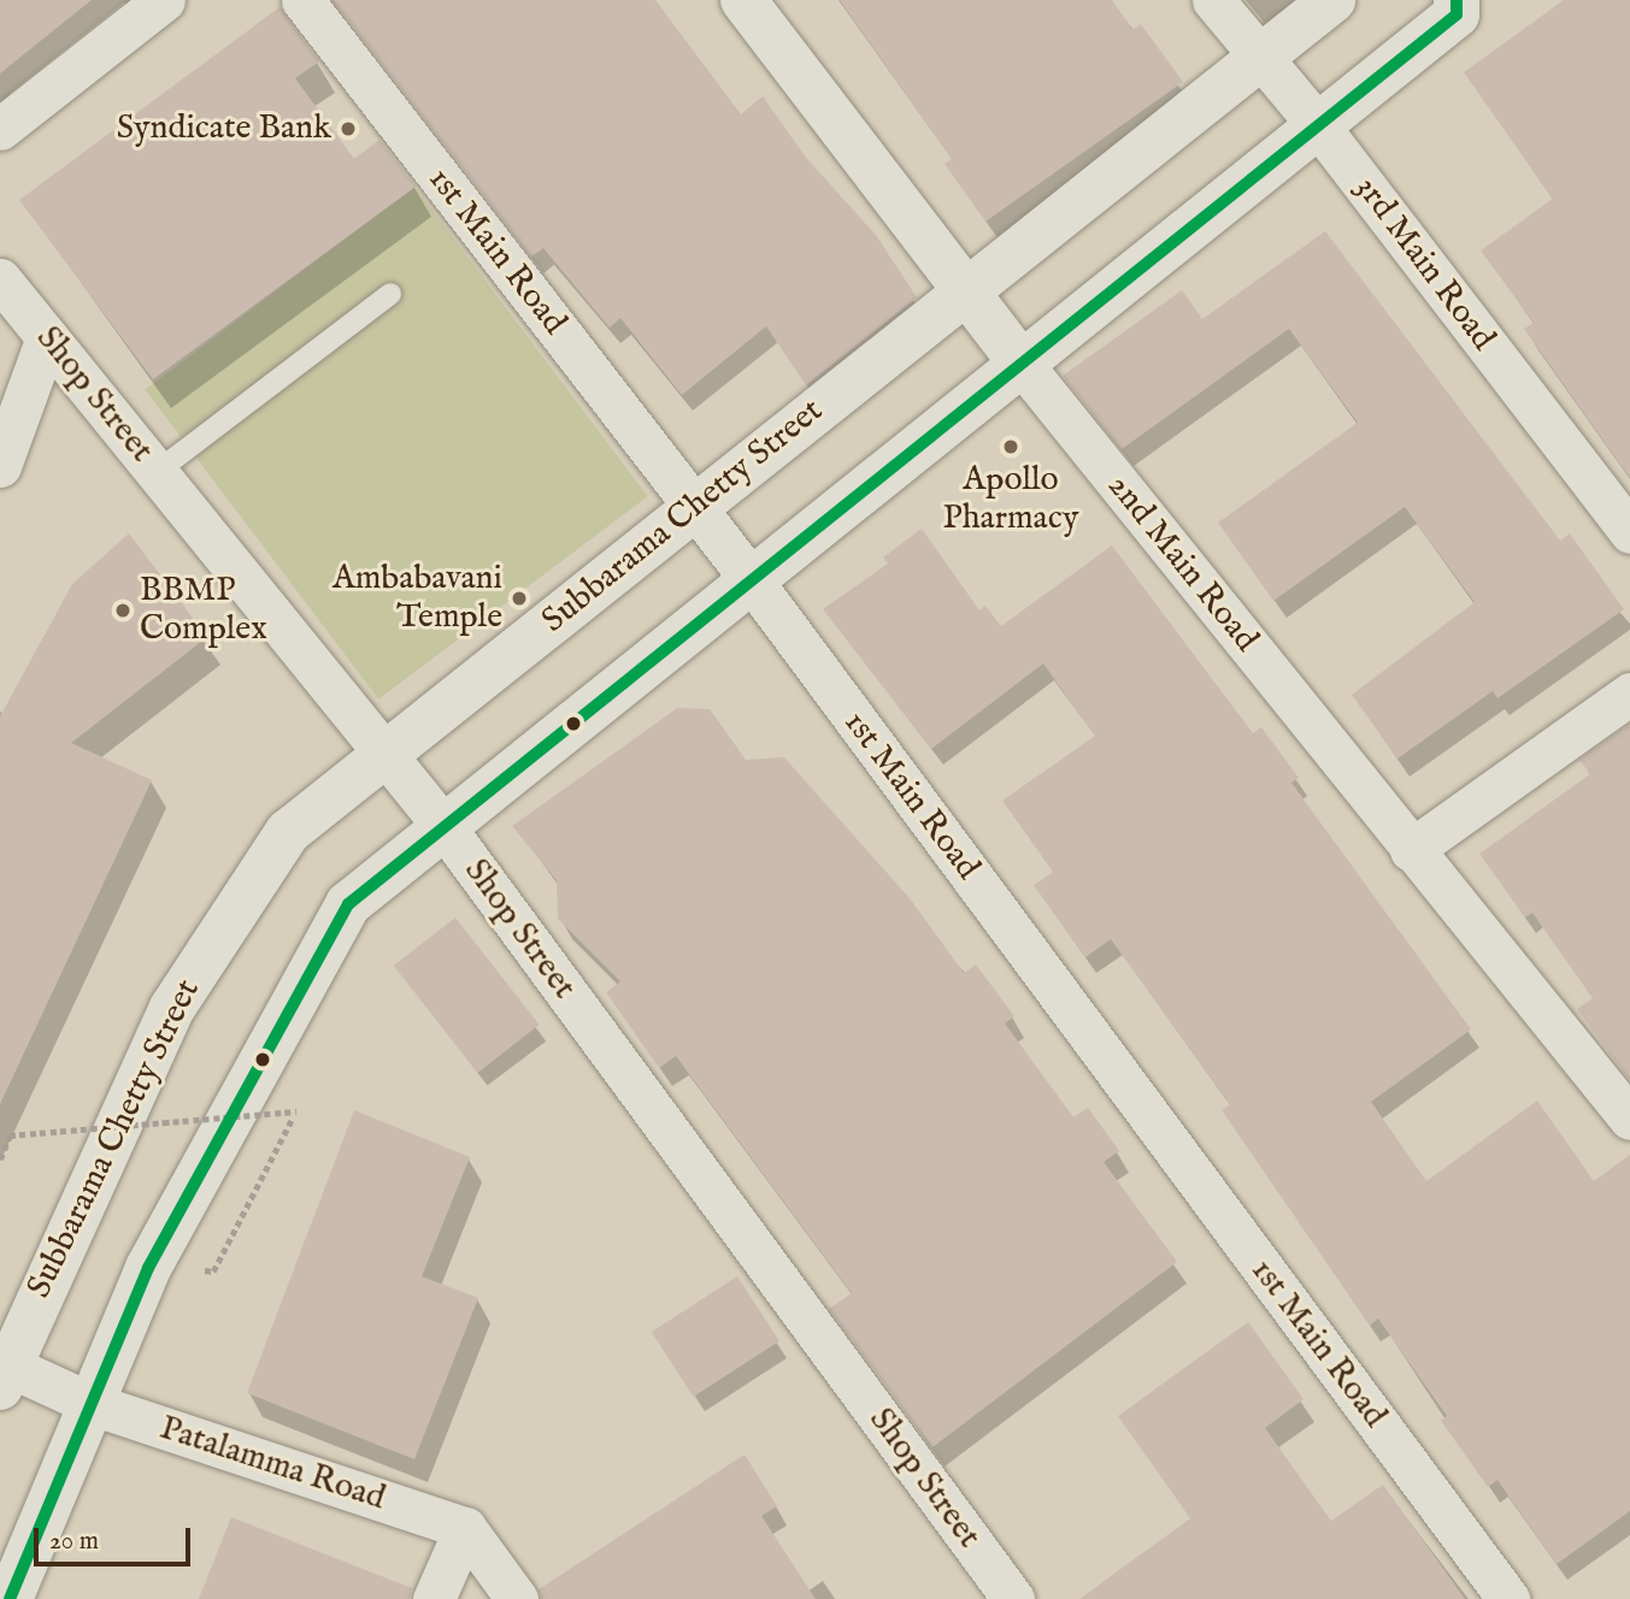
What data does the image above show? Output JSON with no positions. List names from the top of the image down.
{
  "streets": {
    "main road": ["Subbarama Chetty Street", "2nd Main Road"],
    "street": [
      "1st Main Road",
      "3rd Main Road",
      "Shop Street",
      "Patalamma Road"
    ]
  },
  "crossings": [
    ["1st Main Road", "Subbarama Chetty Street"],
    ["3rd Main Road", "Subbarama Chetty Street"],
    ["Shop Street", "Subbarama Chetty Street"],
    ["Subbarama Chetty Street", "2nd Main Road"],
    ["Subbarama Chetty Street", "Patalamma Road"]
  ],
  "places": [
    "Syndicate Bank",
    "Apollo Pharmacy",
    "Ambabavani Temple",
    "BBMP Complex"
  ],
  "scale_bar": "20 m"
}
